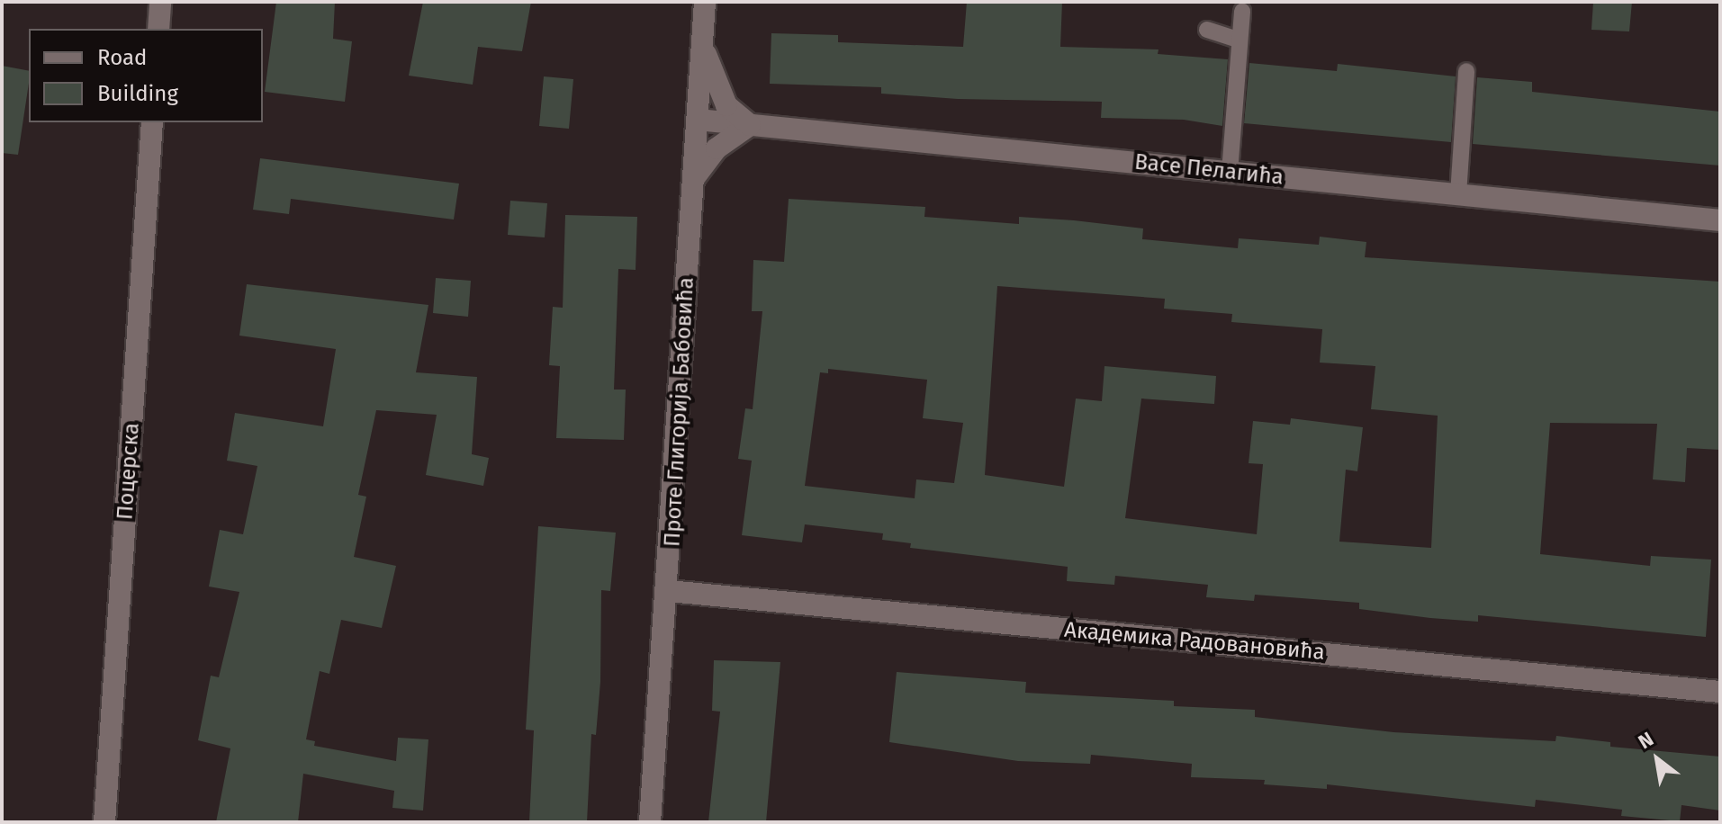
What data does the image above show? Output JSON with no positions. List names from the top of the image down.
{
  "streets": {
    "street": [
      "Васе Пелагића",
      "Проте Глигорија Бабовића",
      "Поцерска",
      "Академика Радовановића"
    ]
  },
  "crossings": [
    ["Васе Пелагића", "Проте Глигорија Бабовића"],
    ["Проте Глигорија Бабовића", "Академика Радовановића"]
  ],
  "legend": ["Road", "Building"],
  "north": "top left"
}
